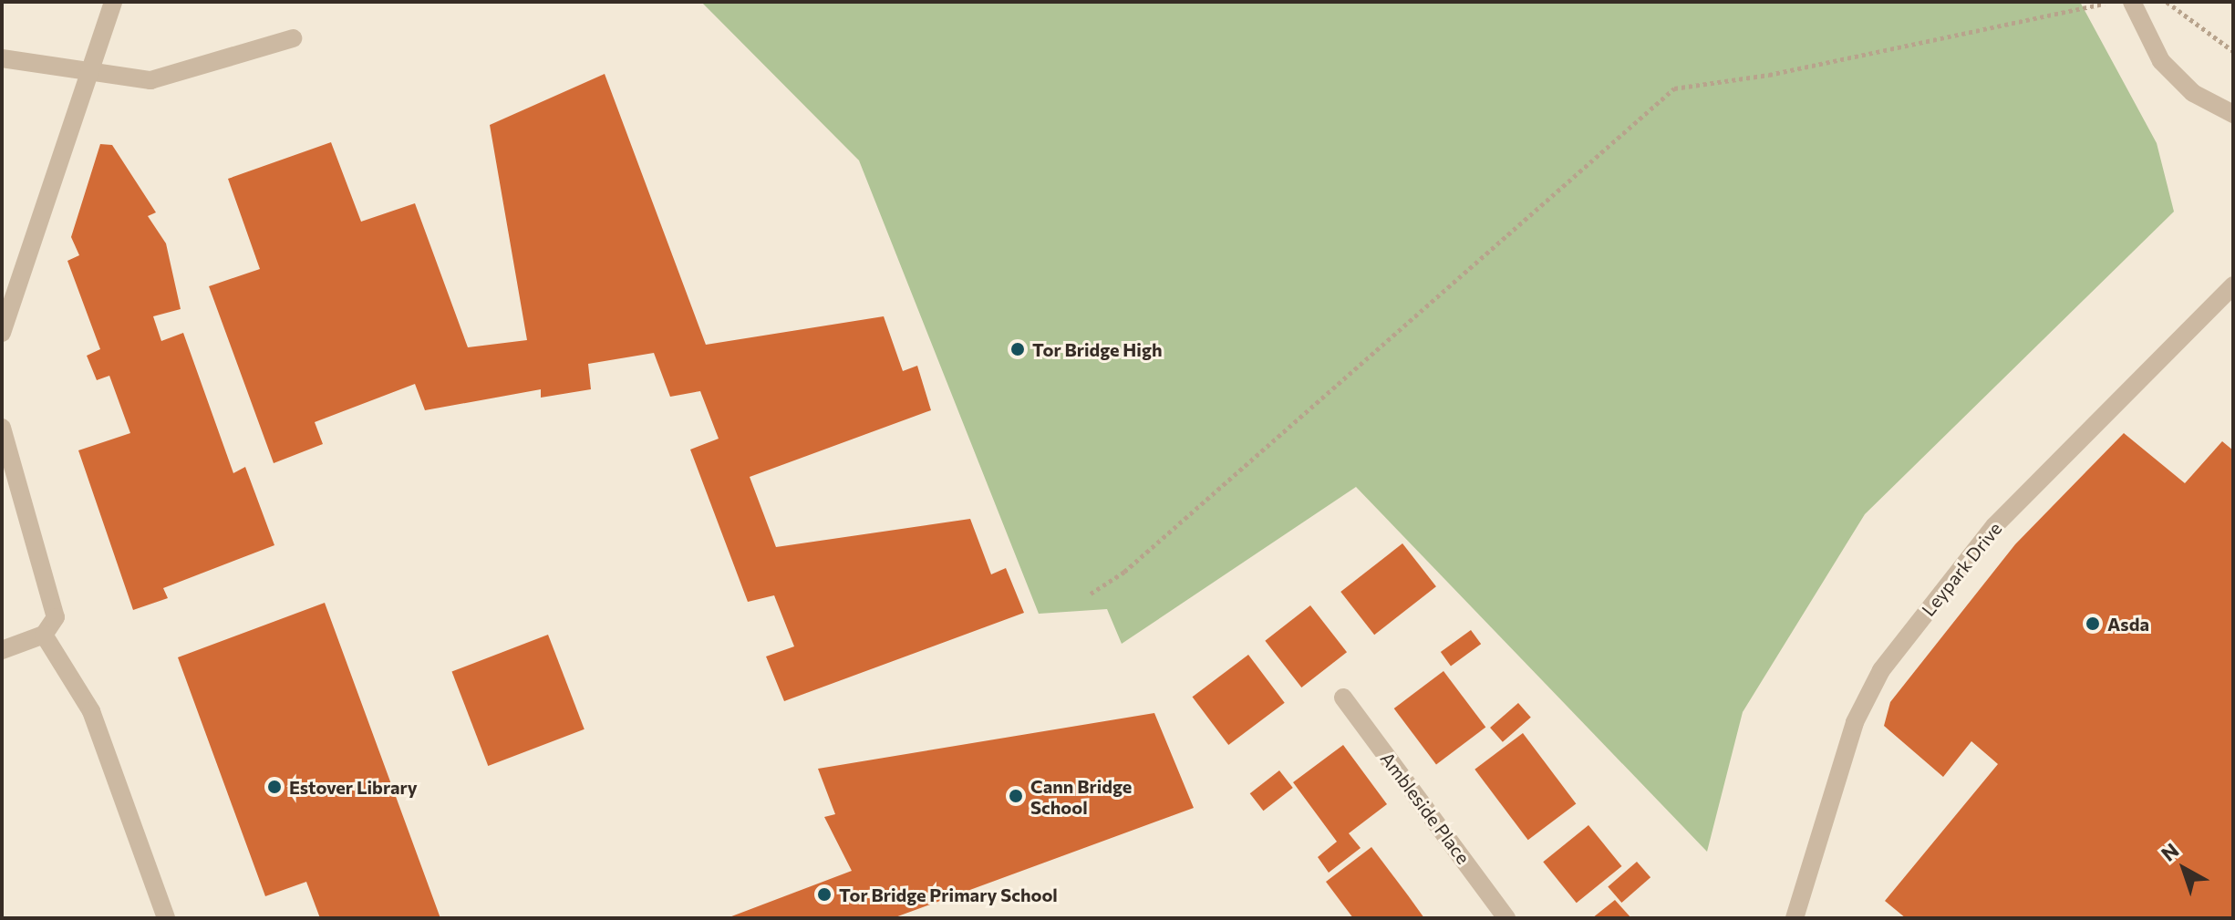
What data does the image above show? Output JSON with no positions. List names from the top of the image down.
{
  "streets": {
    "street": ["Leypark Drive", "Ambleside Place"]
  },
  "places": [
    "Tor Bridge High",
    "Asda",
    "Estover Library",
    "Cann Bridge School",
    "Tor Bridge Primary School"
  ],
  "north": "top left"
}
